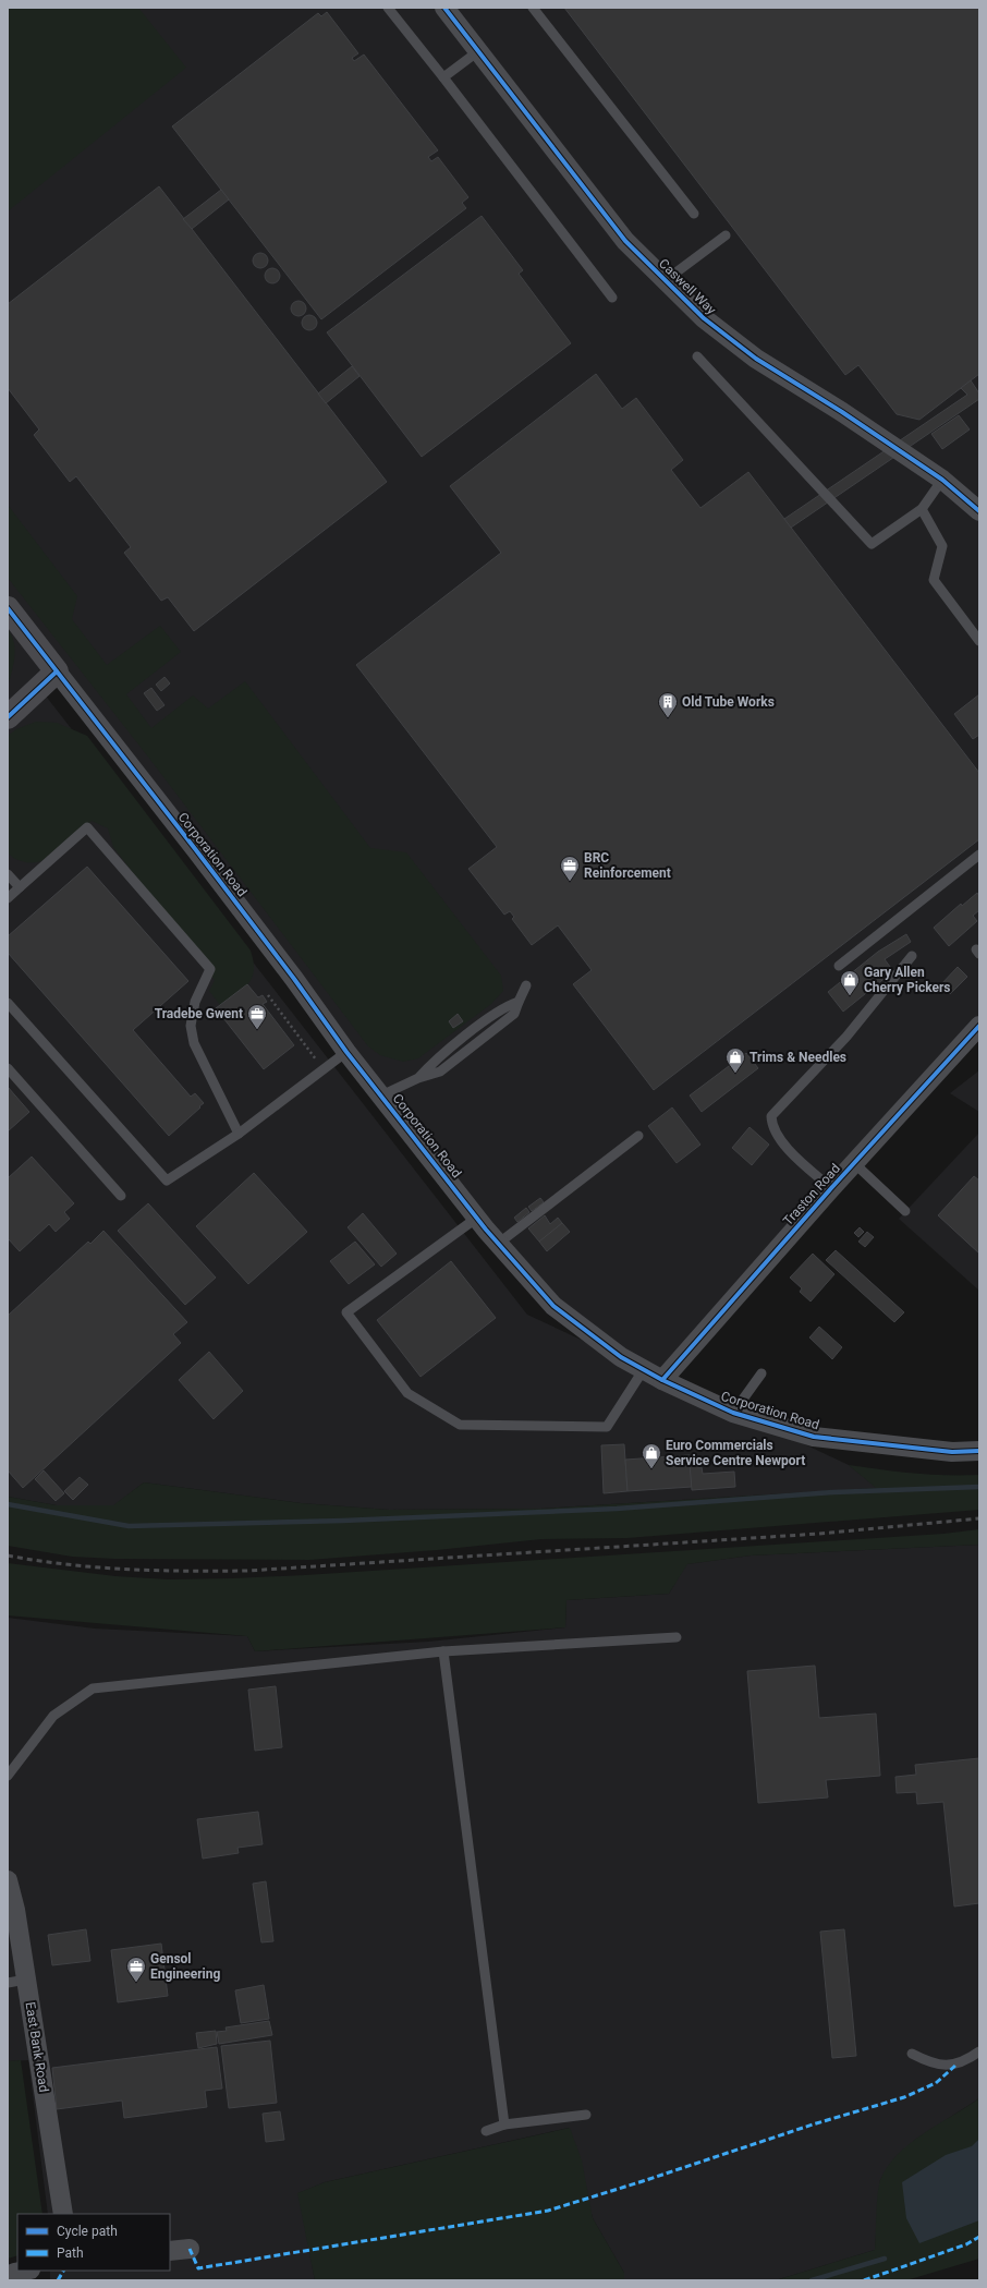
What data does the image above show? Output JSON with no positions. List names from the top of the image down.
{
  "streets": {
    "street": [
      "Caswell Way",
      "Corporation Road",
      "Traston Road",
      "East Bank Road"
    ]
  },
  "crossings": [
    ["Corporation Road", "Traston Road"]
  ],
  "places": {
    "building": ["Old Tube Works"],
    "office": ["BRC Reinforcement", "Tradebe Gwent", "Gensol Engineering"],
    "shop": ["Gary Allen Cherry Pickers", "Trims & Needles", "Euro Commercials Service Centre Newport"]
  },
  "legend": ["Cycle path", "Path"]
}
